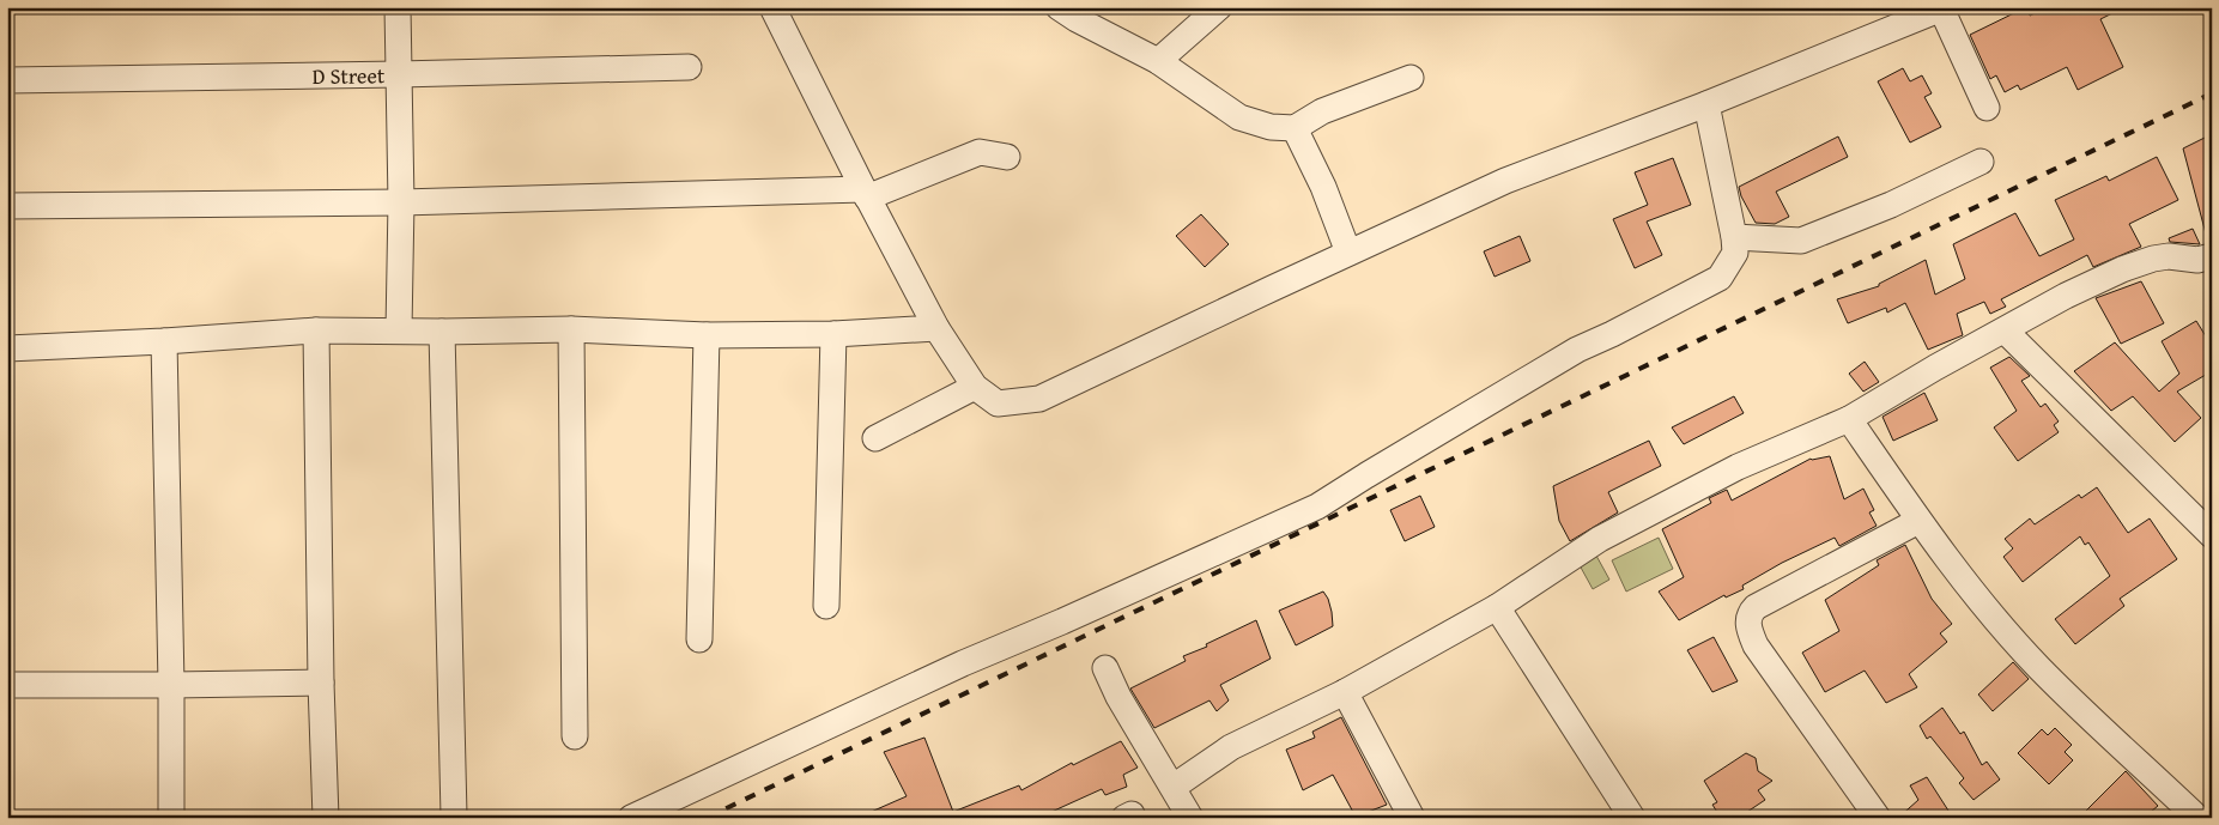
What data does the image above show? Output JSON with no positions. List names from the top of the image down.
{
  "streets": {
    "street": ["D Street"]
  }
}
